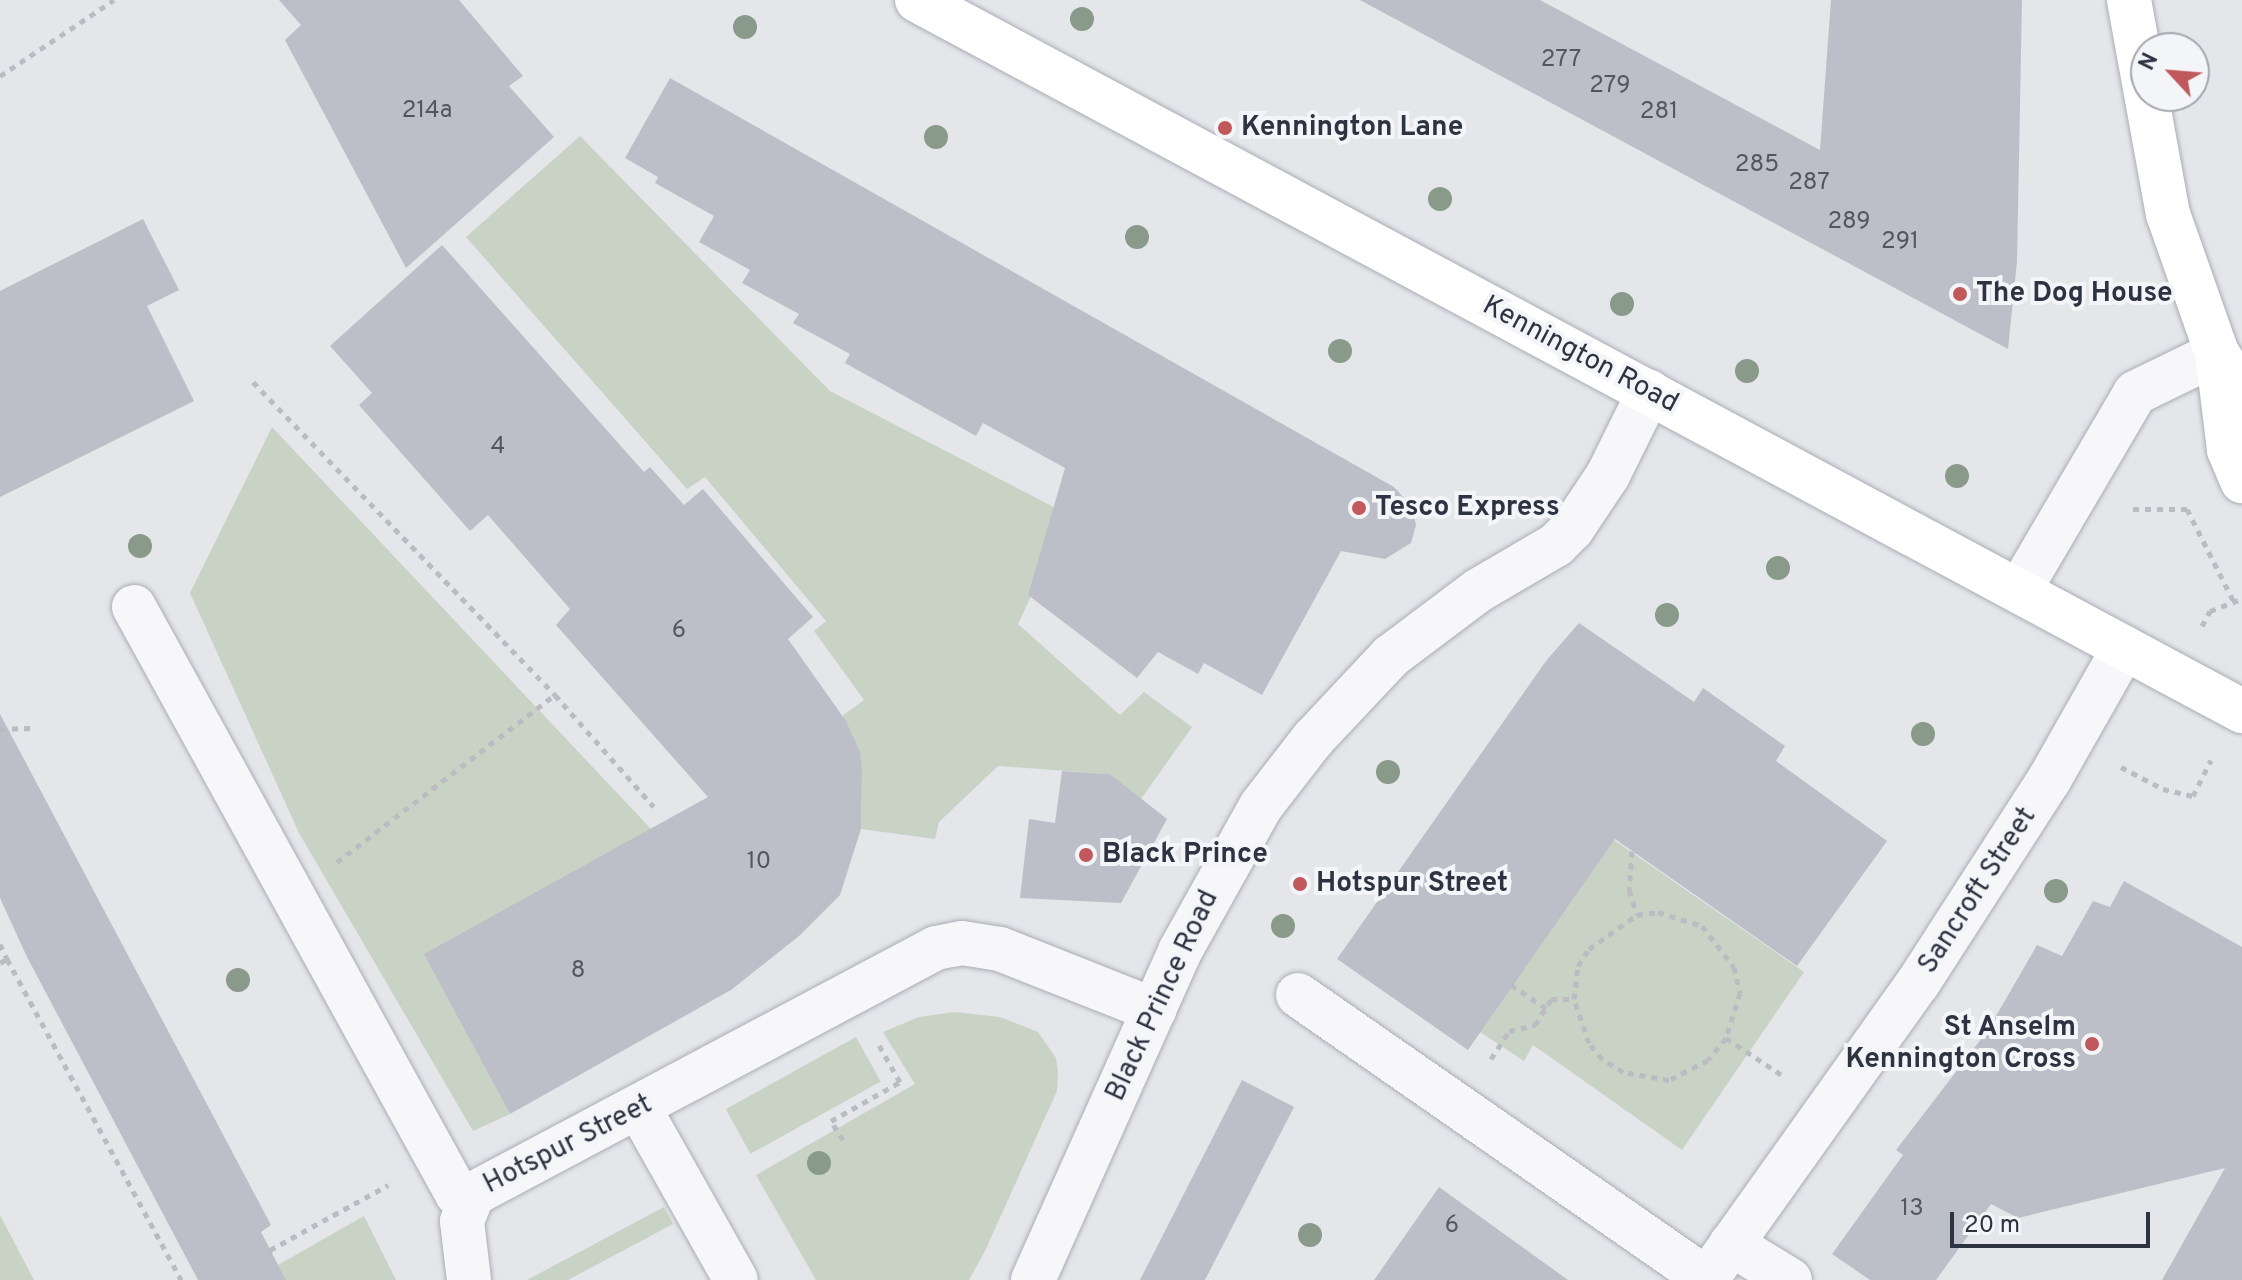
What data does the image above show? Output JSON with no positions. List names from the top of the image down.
{
  "streets": {
    "main road": ["Kennington Road"],
    "street": ["Sancroft Street", "Black Prince Road", "Hotspur Street"]
  },
  "crossings": [
    ["Kennington Road", "Sancroft Street"],
    ["Kennington Road", "Black Prince Road"],
    ["Black Prince Road", "Hotspur Street"]
  ],
  "places": [
    "Kennington Lane",
    "The Dog House",
    "Tesco Express",
    "Black Prince",
    "Hotspur Street",
    "St Anselm Kennington Cross"
  ],
  "house_numbers": [
    "277",
    "279",
    "214a",
    "281",
    "285",
    "287",
    "289",
    "291",
    "4",
    "6",
    "10",
    "8",
    "13",
    "6"
  ],
  "scale_bar": "20 m",
  "north": "top left"
}
